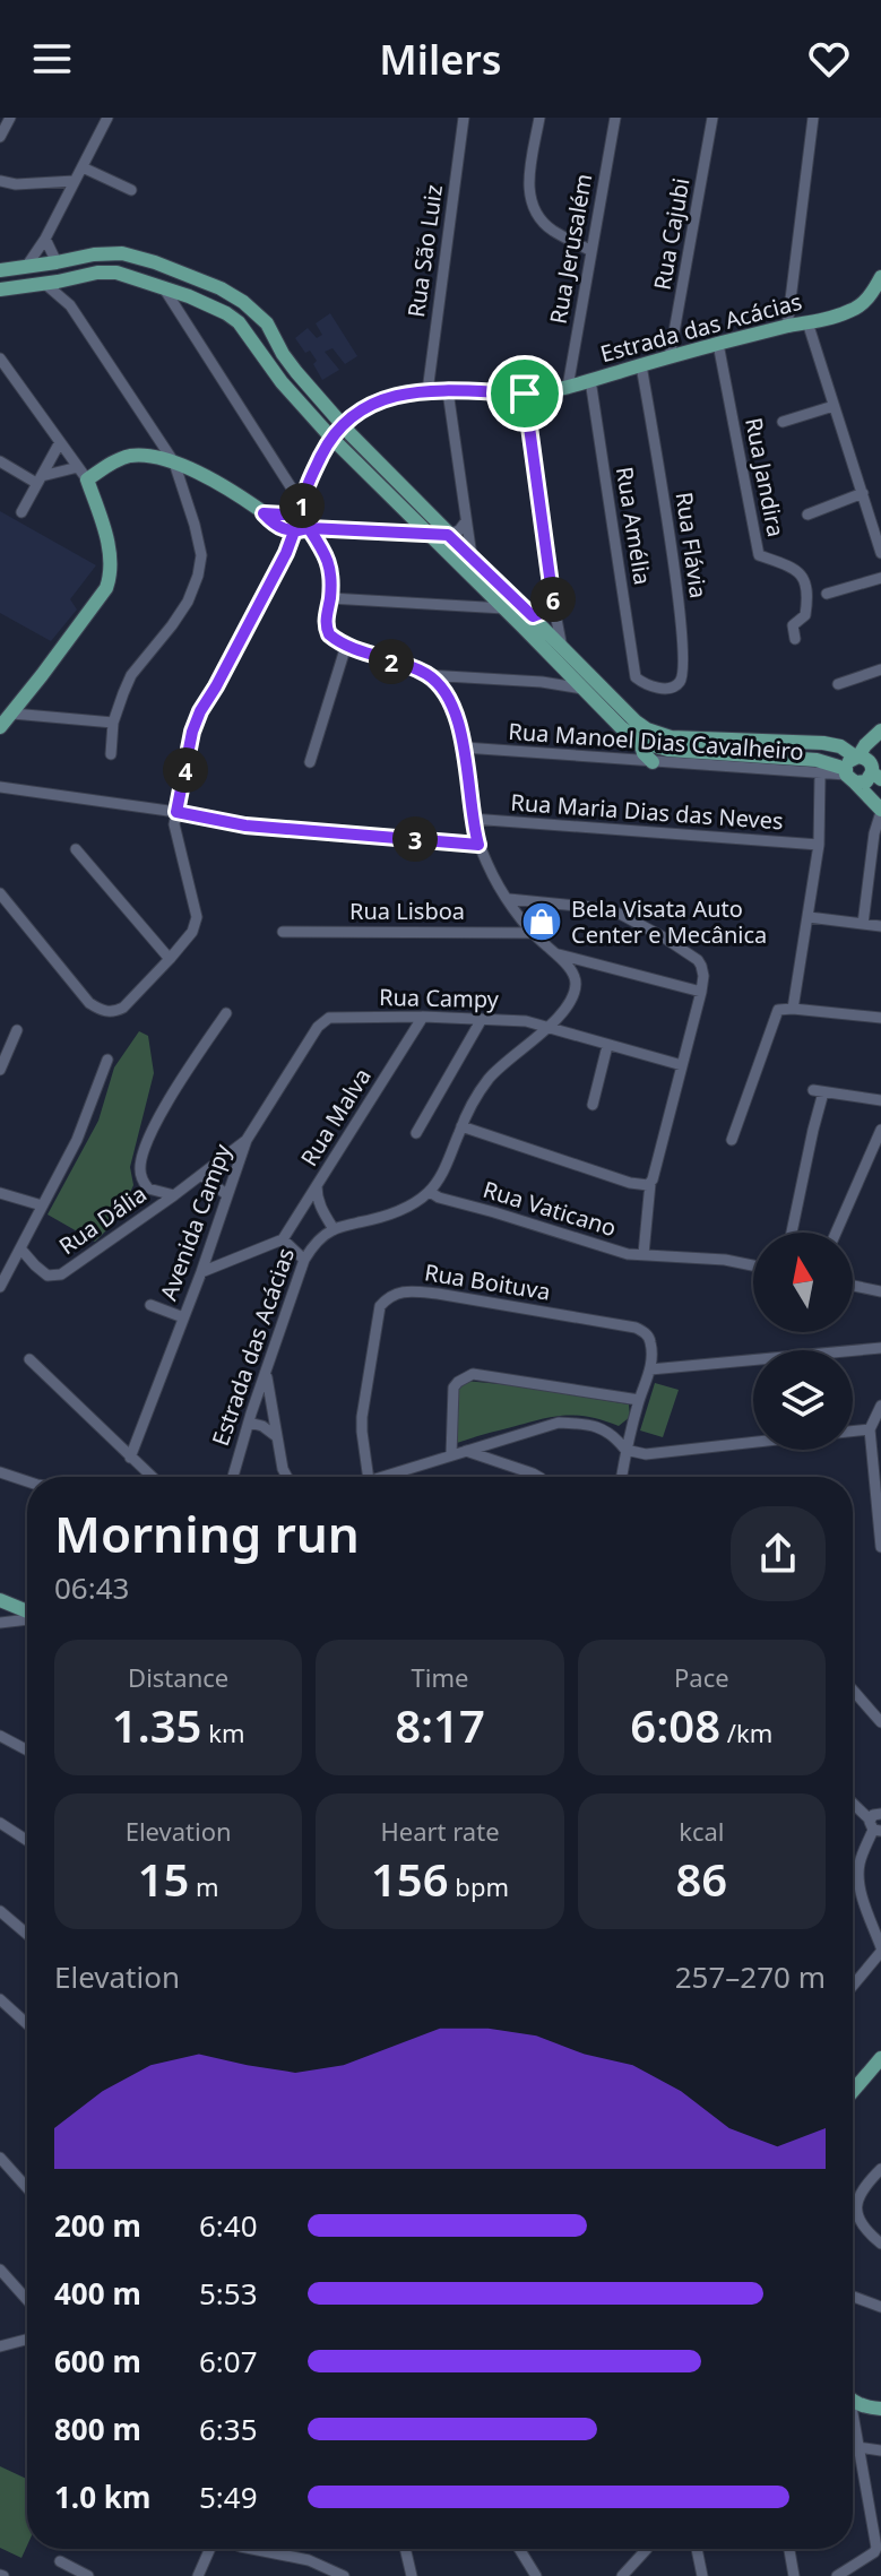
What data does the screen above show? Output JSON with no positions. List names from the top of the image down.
{
  "streets": {
    "main road": ["Estrada das Acácias"],
    "street": [
      "Rua Cajubi",
      "Rua Jerusalém",
      "Rua São Luiz",
      "Rua Jandira",
      "Rua Amélia",
      "Rua Flávia",
      "Rua Manoel Dias Cavalheiro",
      "Rua Maria Dias das Neves",
      "Rua Lisboa",
      "Rua Campy",
      "Rua Malva",
      "Rua Vaticano",
      "Rua Dália",
      "Avenida Campy",
      "Rua Boituva"
    ]
  },
  "crossings": [
    ["Rua Cajubi", "Estrada das Acácias"],
    ["Rua Jerusalém", "Estrada das Acácias"],
    ["Rua São Luiz", "Estrada das Acácias"],
    ["Estrada das Acácias", "Rua Jandira"],
    ["Estrada das Acácias", "Rua Amélia"],
    ["Estrada das Acácias", "Rua Flávia"],
    ["Rua Amélia", "Rua Flávia"],
    ["Rua Campy", "Rua Malva"],
    ["Rua Campy", "Avenida Campy"],
    ["Rua Dália", "Avenida Campy"]
  ],
  "places": {
    "shop": ["Bela Visata Auto Center e Mecânica"]
  },
  "north": "top",
  "page": {
    "header": "Milers",
    "pins": [
      "1",
      "6",
      "2",
      "4",
      "3"
    ],
    "heading": ["Morning run", "06:43"],
    "stats": [
      ["Distance", "1.35 km"],
      ["Time", "8:17"],
      ["Pace", "6:08 /km"],
      ["Elevation", "15 m"],
      ["Heart rate", "156 bpm"],
      ["kcal", "86"]
    ],
    "chart": ["Elevation", "257–270 m"],
    "list": [
      {
        "name": "200 m",
        "note": "6:40"
      },
      {
        "name": "400 m",
        "note": "5:53"
      },
      {
        "name": "600 m",
        "note": "6:07"
      },
      {
        "name": "800 m",
        "note": "6:35"
      },
      {
        "name": "1.0 km",
        "note": "5:49"
      }
    ]
  }
}
